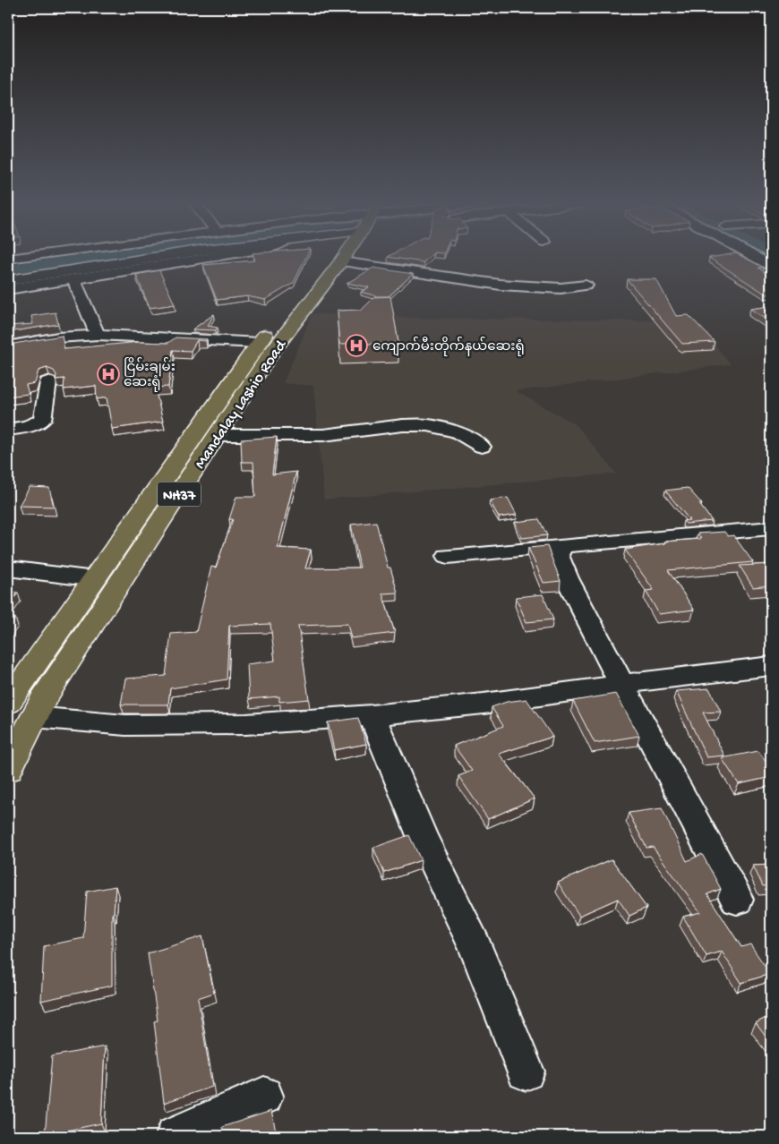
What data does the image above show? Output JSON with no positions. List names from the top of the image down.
{
  "streets": {
    "highway": ["Mandalay Lashio Road", "NH37"]
  },
  "places": {
    "hospital": ["ကျောက်မီးတိုက်နယ်ဆေးရုံ", "ငြိမ်းချမ်း ဆေးရုံ"]
  }
}
